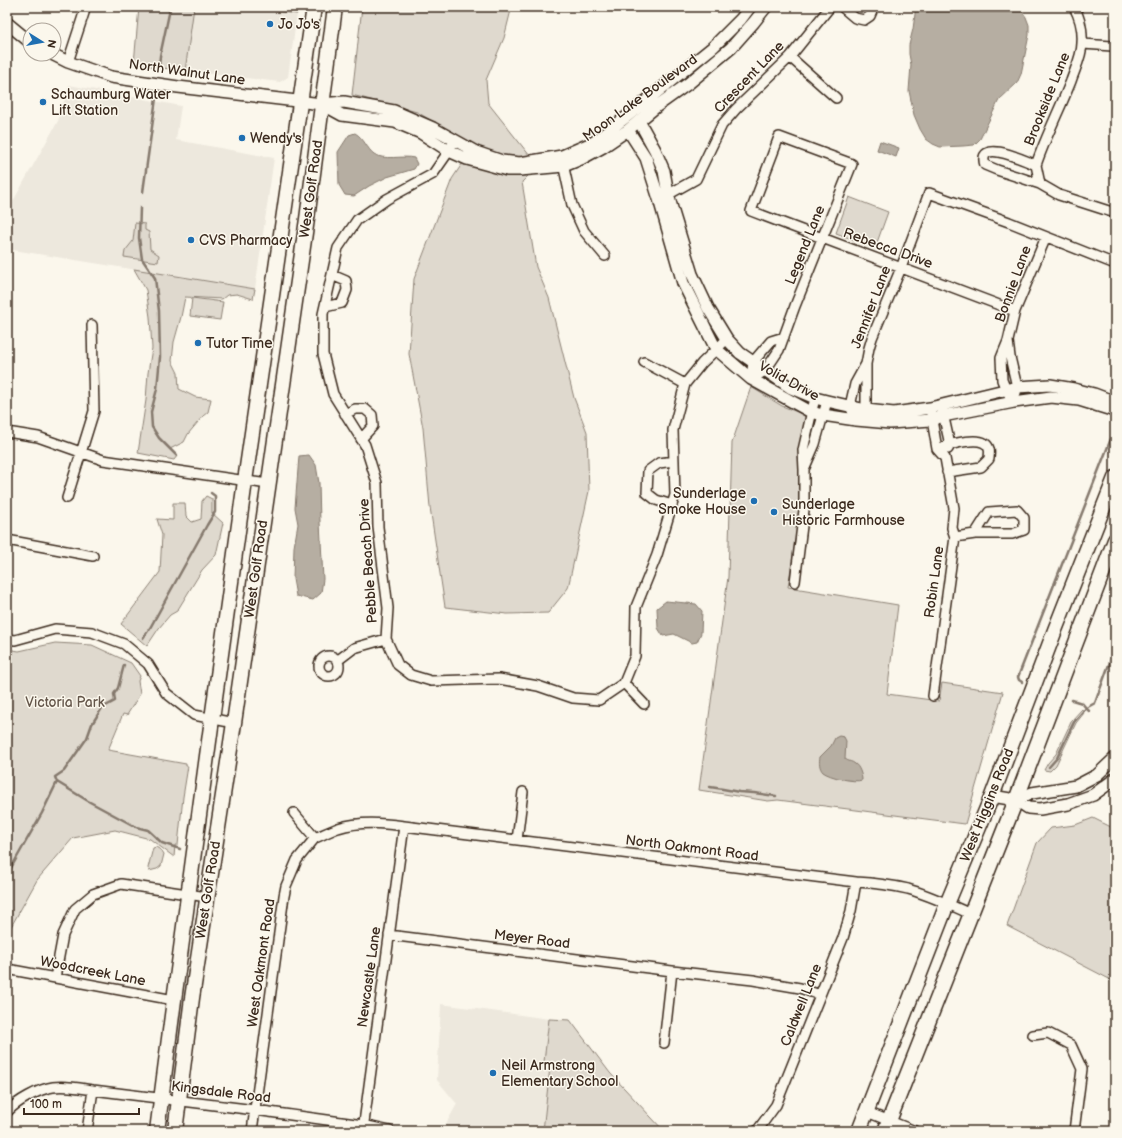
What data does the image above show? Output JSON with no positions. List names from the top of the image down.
{
  "streets": {
    "main road": ["West Golf Road", "West Higgins Road"],
    "street": [
      "North Walnut Lane",
      "Crescent Lane",
      "Moon Lake Boulevard",
      "Brookside Lane",
      "Legend Lane",
      "Rebecca Drive",
      "Bonnie Lane",
      "Jennifer Lane",
      "Volid Drive",
      "Pebble Beach Drive",
      "Robin Lane",
      "North Oakmont Road",
      "Meyer Road",
      "West Oakmont Road",
      "Woodcreek Lane",
      "Newcastle Lane",
      "Caldwell Lane",
      "Kingsdale Road"
    ]
  },
  "crossings": [
    ["North Walnut Lane", "Moon Lake Boulevard"],
    ["North Walnut Lane", "West Golf Road"],
    ["Crescent Lane", "Volid Drive"],
    ["Moon Lake Boulevard", "West Golf Road"],
    ["Moon Lake Boulevard", "Volid Drive"],
    ["Moon Lake Boulevard", "Pebble Beach Drive"],
    ["West Golf Road", "Woodcreek Lane"],
    ["West Golf Road", "Kingsdale Road"],
    ["Legend Lane", "Rebecca Drive"],
    ["Legend Lane", "Volid Drive"],
    ["Rebecca Drive", "Bonnie Lane"],
    ["Rebecca Drive", "Jennifer Lane"],
    ["Bonnie Lane", "Jennifer Lane"],
    ["Bonnie Lane", "Volid Drive"],
    ["Jennifer Lane", "Volid Drive"],
    ["West Higgins Road", "North Oakmont Road"],
    ["North Oakmont Road", "West Oakmont Road"],
    ["North Oakmont Road", "Newcastle Lane"],
    ["North Oakmont Road", "Caldwell Lane"],
    ["Meyer Road", "Newcastle Lane"],
    ["Meyer Road", "Caldwell Lane"],
    ["West Oakmont Road", "Kingsdale Road"],
    ["Newcastle Lane", "Kingsdale Road"]
  ],
  "parks": ["Victoria Park"],
  "places": [
    "Jo Jo's",
    "Schaumburg Water Lift Station",
    "Wendy's",
    "CVS Pharmacy",
    "Tutor Time",
    "Sunderlage Smoke House",
    "Sunderlage Historic Farmhouse",
    "Neil Armstrong Elementary School"
  ],
  "scale_bar": "100 m",
  "north": "right"
}
